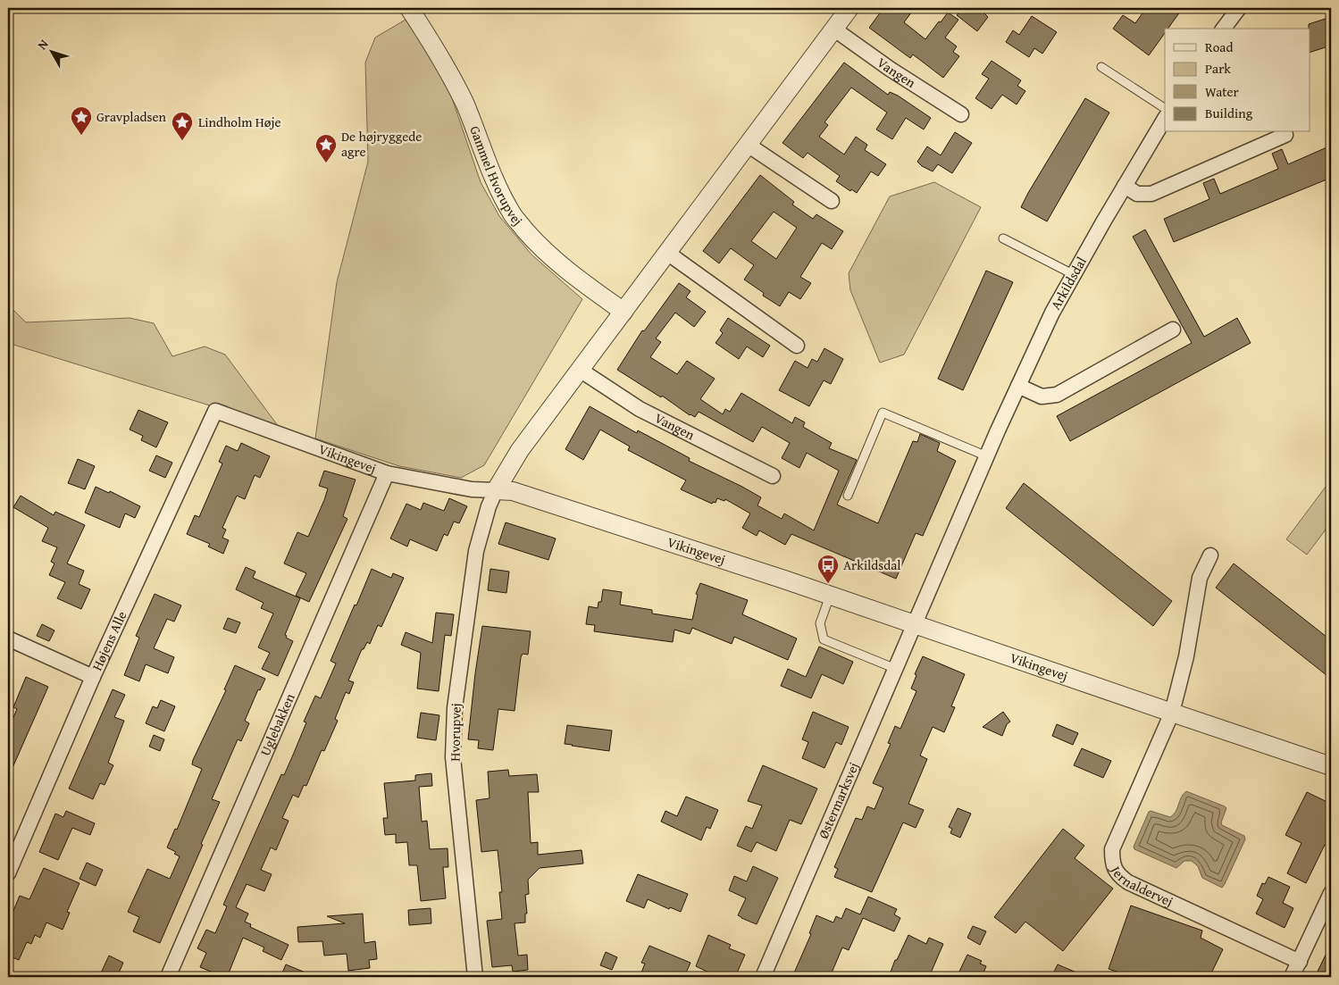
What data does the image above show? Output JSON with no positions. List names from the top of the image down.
{
  "streets": {
    "street": [
      "Vangen",
      "Gammel Hvorupvej",
      "Arkildsdal",
      "Vikingevej",
      "Højens Alle",
      "Uglebakken",
      "Hvorupvej",
      "Østermarksvej",
      "Jernaldervej"
    ]
  },
  "crossings": [
    ["Arkildsdal", "Vikingevej"],
    ["Arkildsdal", "Østermarksvej"],
    ["Vikingevej", "Højens Alle"],
    ["Vikingevej", "Uglebakken"],
    ["Vikingevej", "Hvorupvej"],
    ["Vikingevej", "Østermarksvej"],
    ["Vikingevej", "Jernaldervej"]
  ],
  "places": {
    "place": ["Gravpladsen", "Lindholm Høje", "De højryggede agre"],
    "bus stop": ["Arkildsdal"]
  },
  "legend": [
    "Road",
    "Park",
    "Water",
    "Building"
  ],
  "north": "top left"
}
